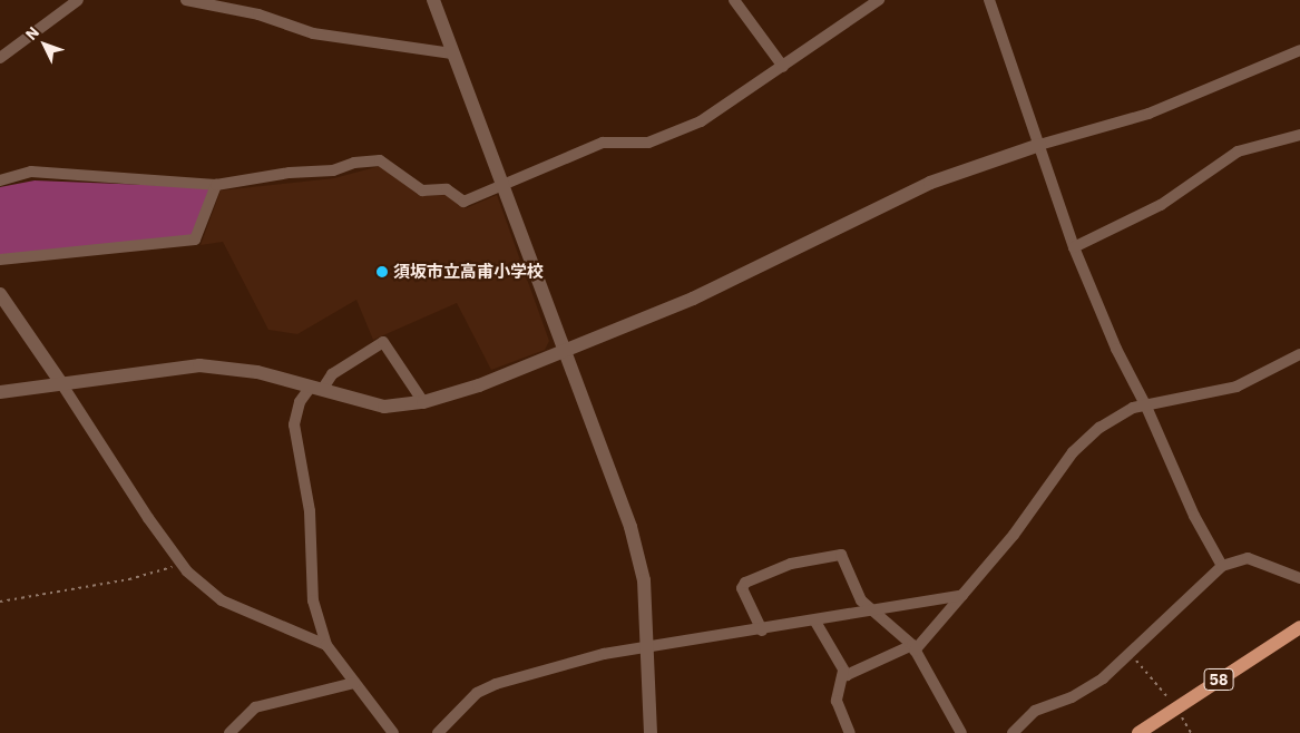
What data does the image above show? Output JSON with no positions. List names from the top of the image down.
{
  "streets": {
    "main road": ["58"]
  },
  "places": ["須坂市立高甫小学校"],
  "north": "top left"
}
